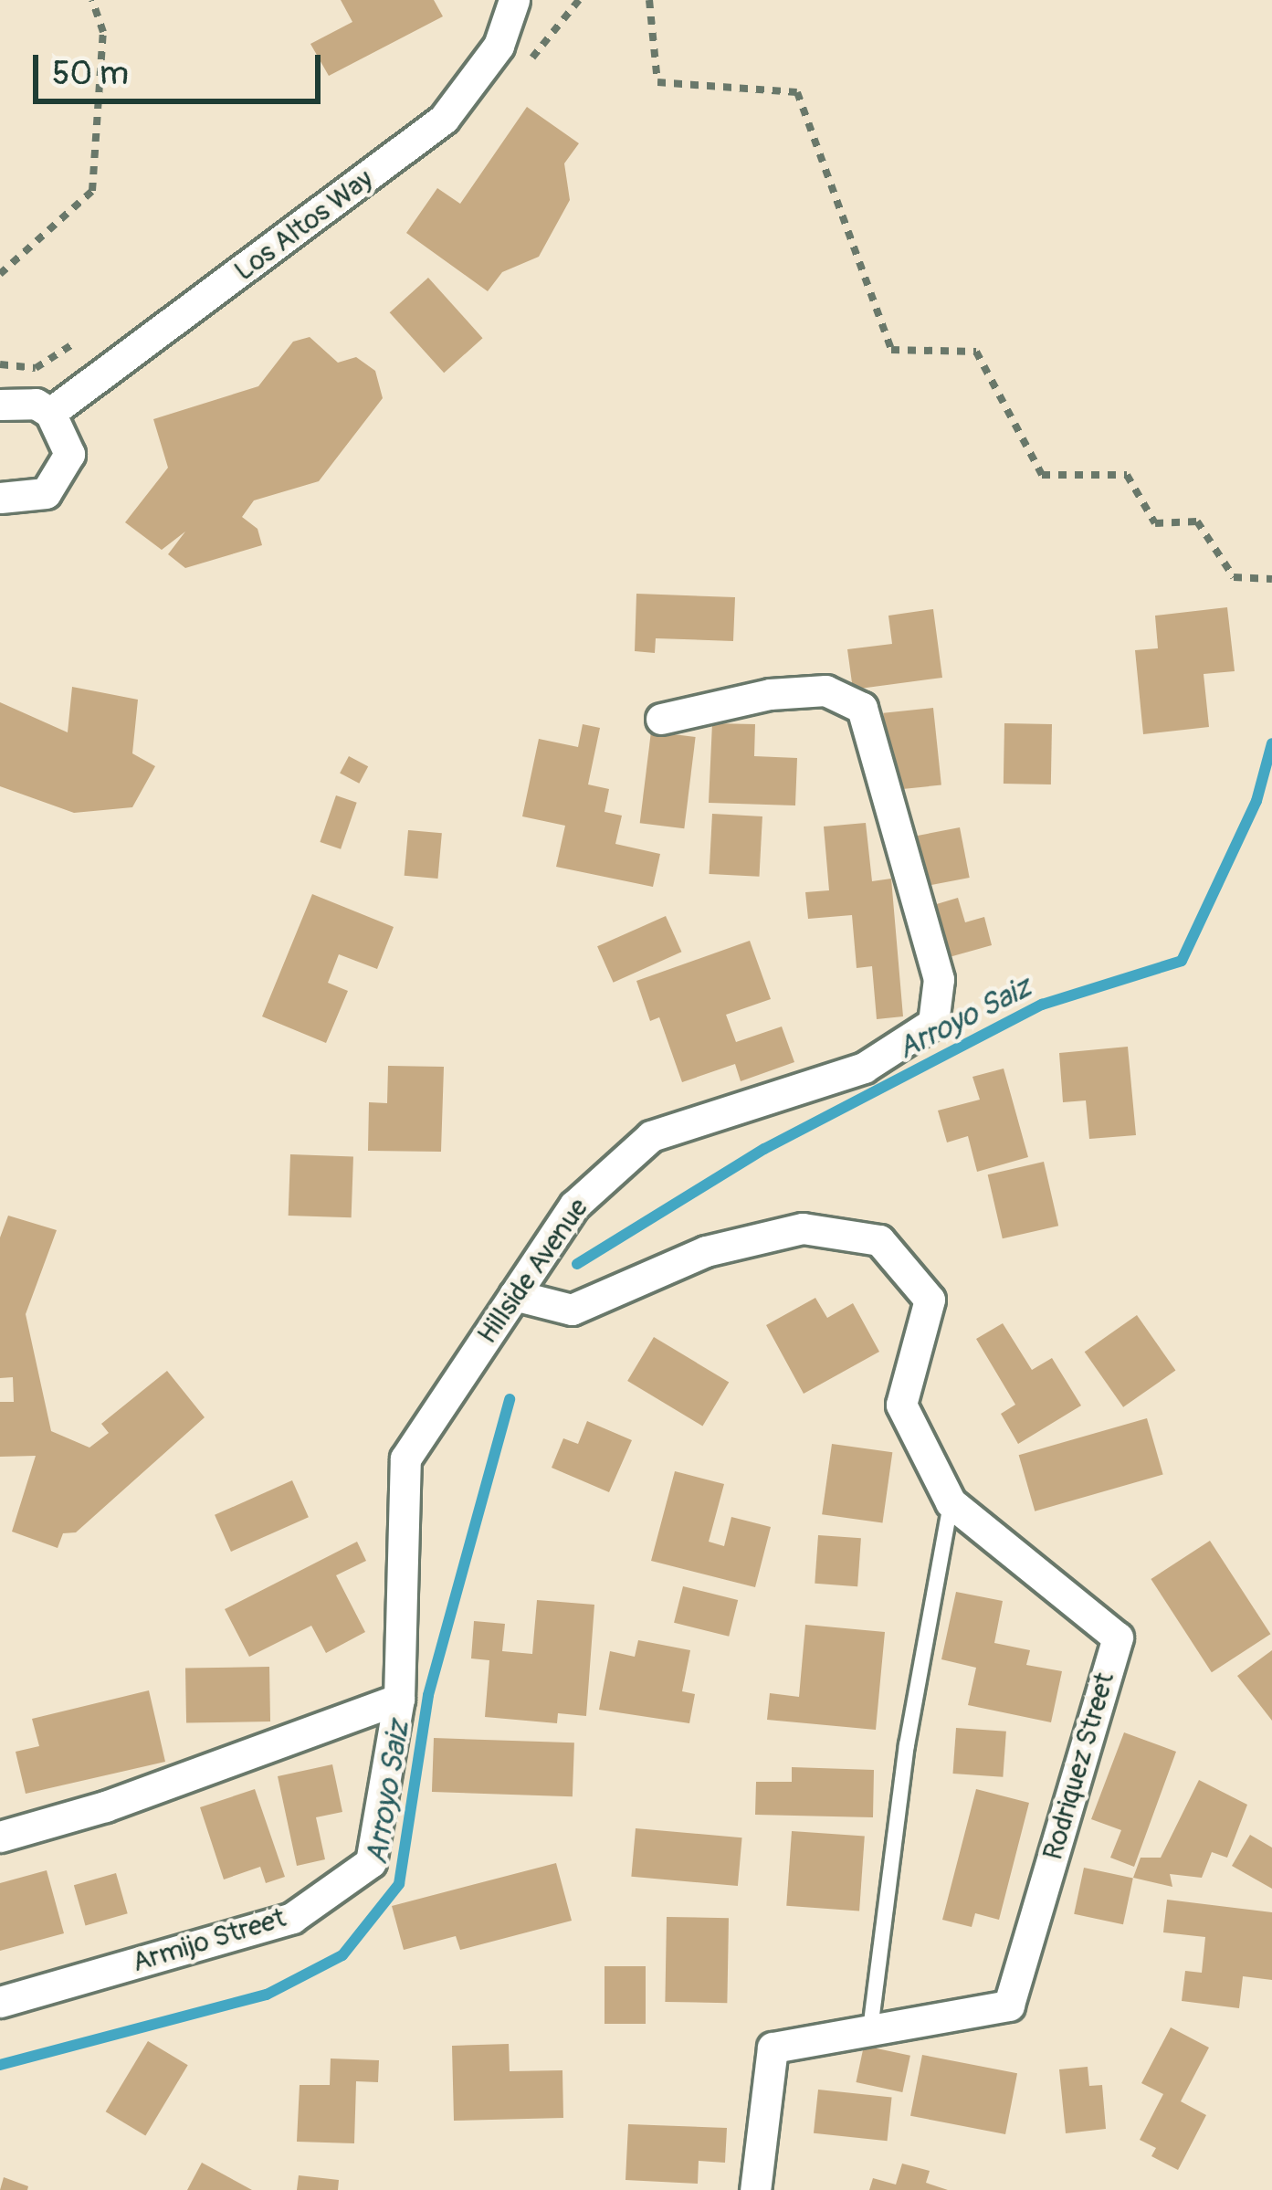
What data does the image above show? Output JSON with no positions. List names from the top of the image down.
{
  "streets": {
    "street": [
      "Los Altos Way",
      "Hillside Avenue",
      "Rodriquez Street",
      "Armijo Street"
    ]
  },
  "crossings": [
    ["Hillside Avenue", "Rodriquez Street"],
    ["Hillside Avenue", "Armijo Street"]
  ],
  "water": ["Arroyo Saiz"],
  "scale_bar": "50 m"
}
